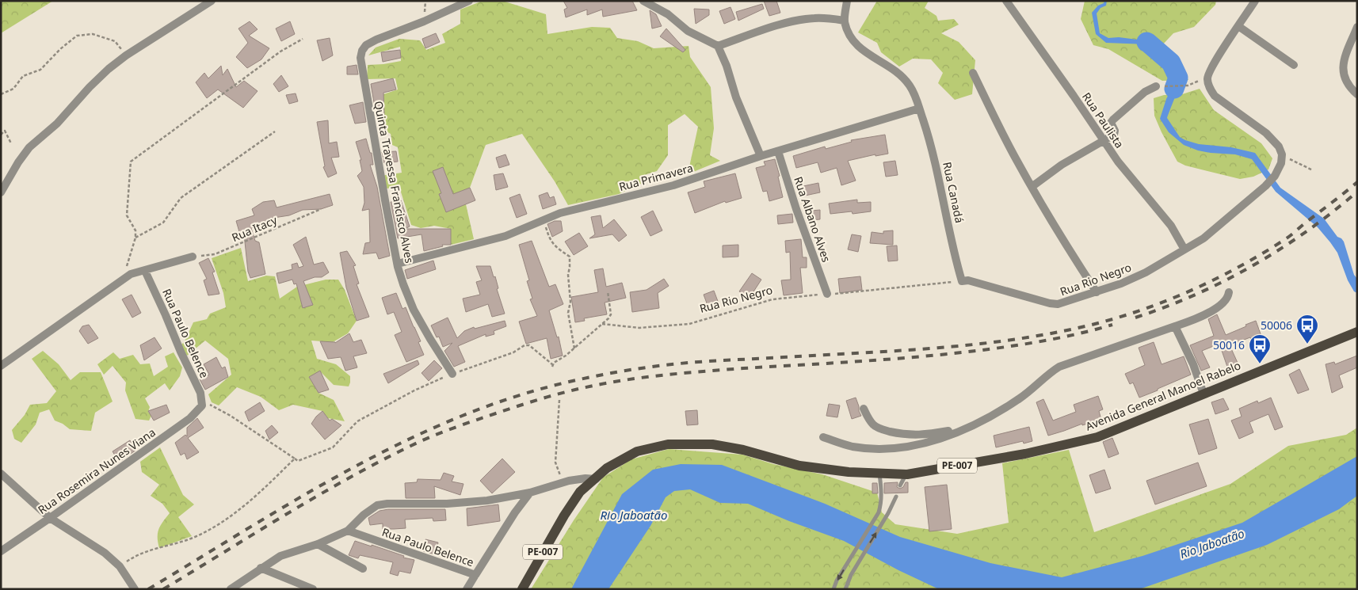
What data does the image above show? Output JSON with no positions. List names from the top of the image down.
{
  "streets": {
    "main road": ["Avenida General Manoel Rabelo", "PE-007"],
    "street": [
      "Rua Paulista",
      "Rua Primavera",
      "Quinta Travessa Francisco Alves",
      "Rua Canadá",
      "Rua Albano Alves",
      "Rua Rio Negro",
      "Rua Paulo Belence",
      "Rua Rosemira Nunes Viana"
    ],
    "path": ["Rua Itacy"]
  },
  "crossings": [
    ["Rua Paulista", "Rua Rio Negro"],
    ["Rua Primavera", "Quinta Travessa Francisco Alves"],
    ["Rua Primavera", "Rua Canadá"],
    ["Rua Primavera", "Rua Albano Alves"],
    ["Rua Canadá", "Rua Rio Negro"],
    ["Rua Albano Alves", "Rua Rio Negro"],
    ["Rua Paulo Belence", "Rua Rosemira Nunes Viana"]
  ],
  "water": ["Rio Jaboatão"],
  "places": {
    "bus stop": ["50006", "50016"]
  }
}
